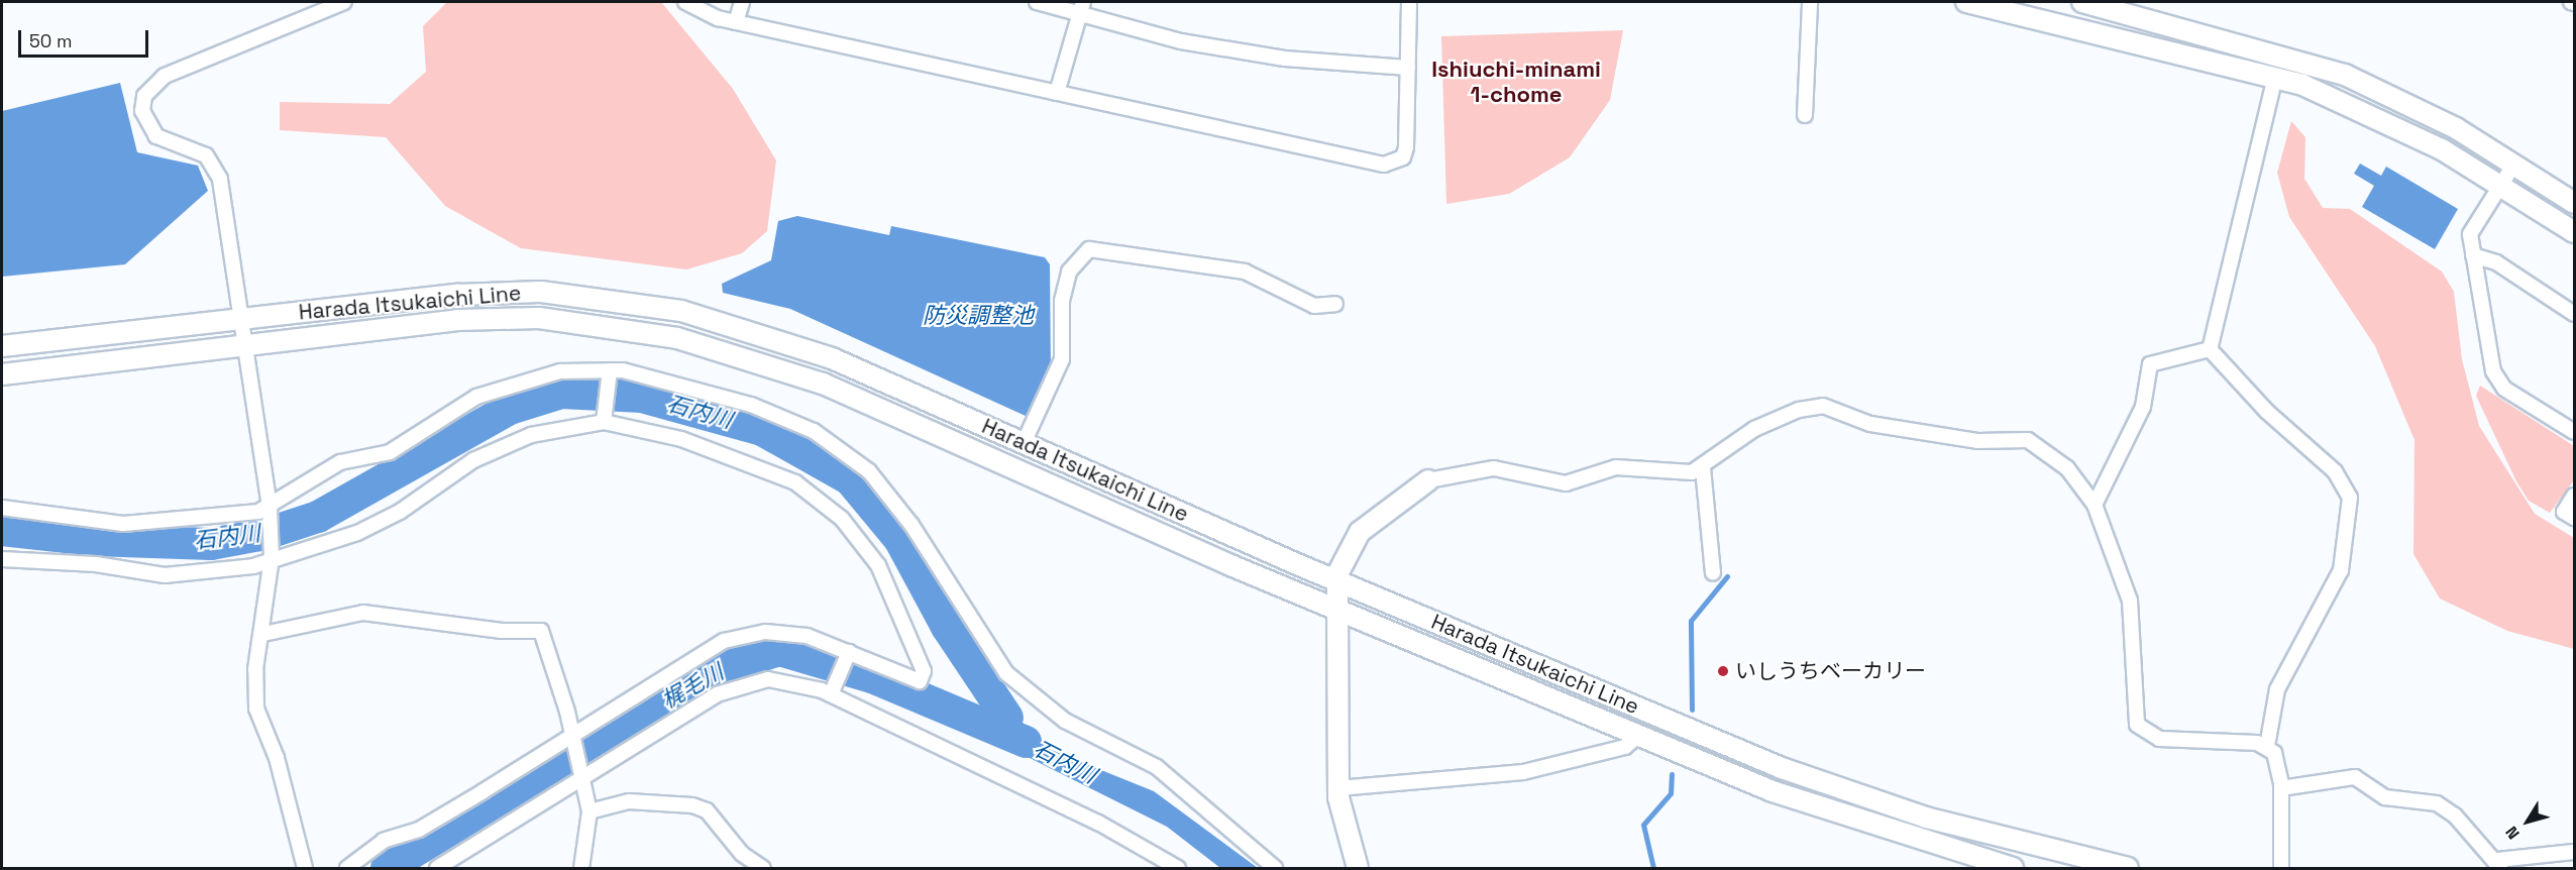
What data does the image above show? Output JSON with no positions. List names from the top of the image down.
{
  "streets": {
    "main road": ["Harada Itsukaichi Line"]
  },
  "districts": ["Ishiuchi-minami 1-chome"],
  "water": ["防災調整池", "石内川", "梶毛川"],
  "places": ["いしうちベーカリー"],
  "scale_bar": "50 m",
  "north": "bottom left"
}
